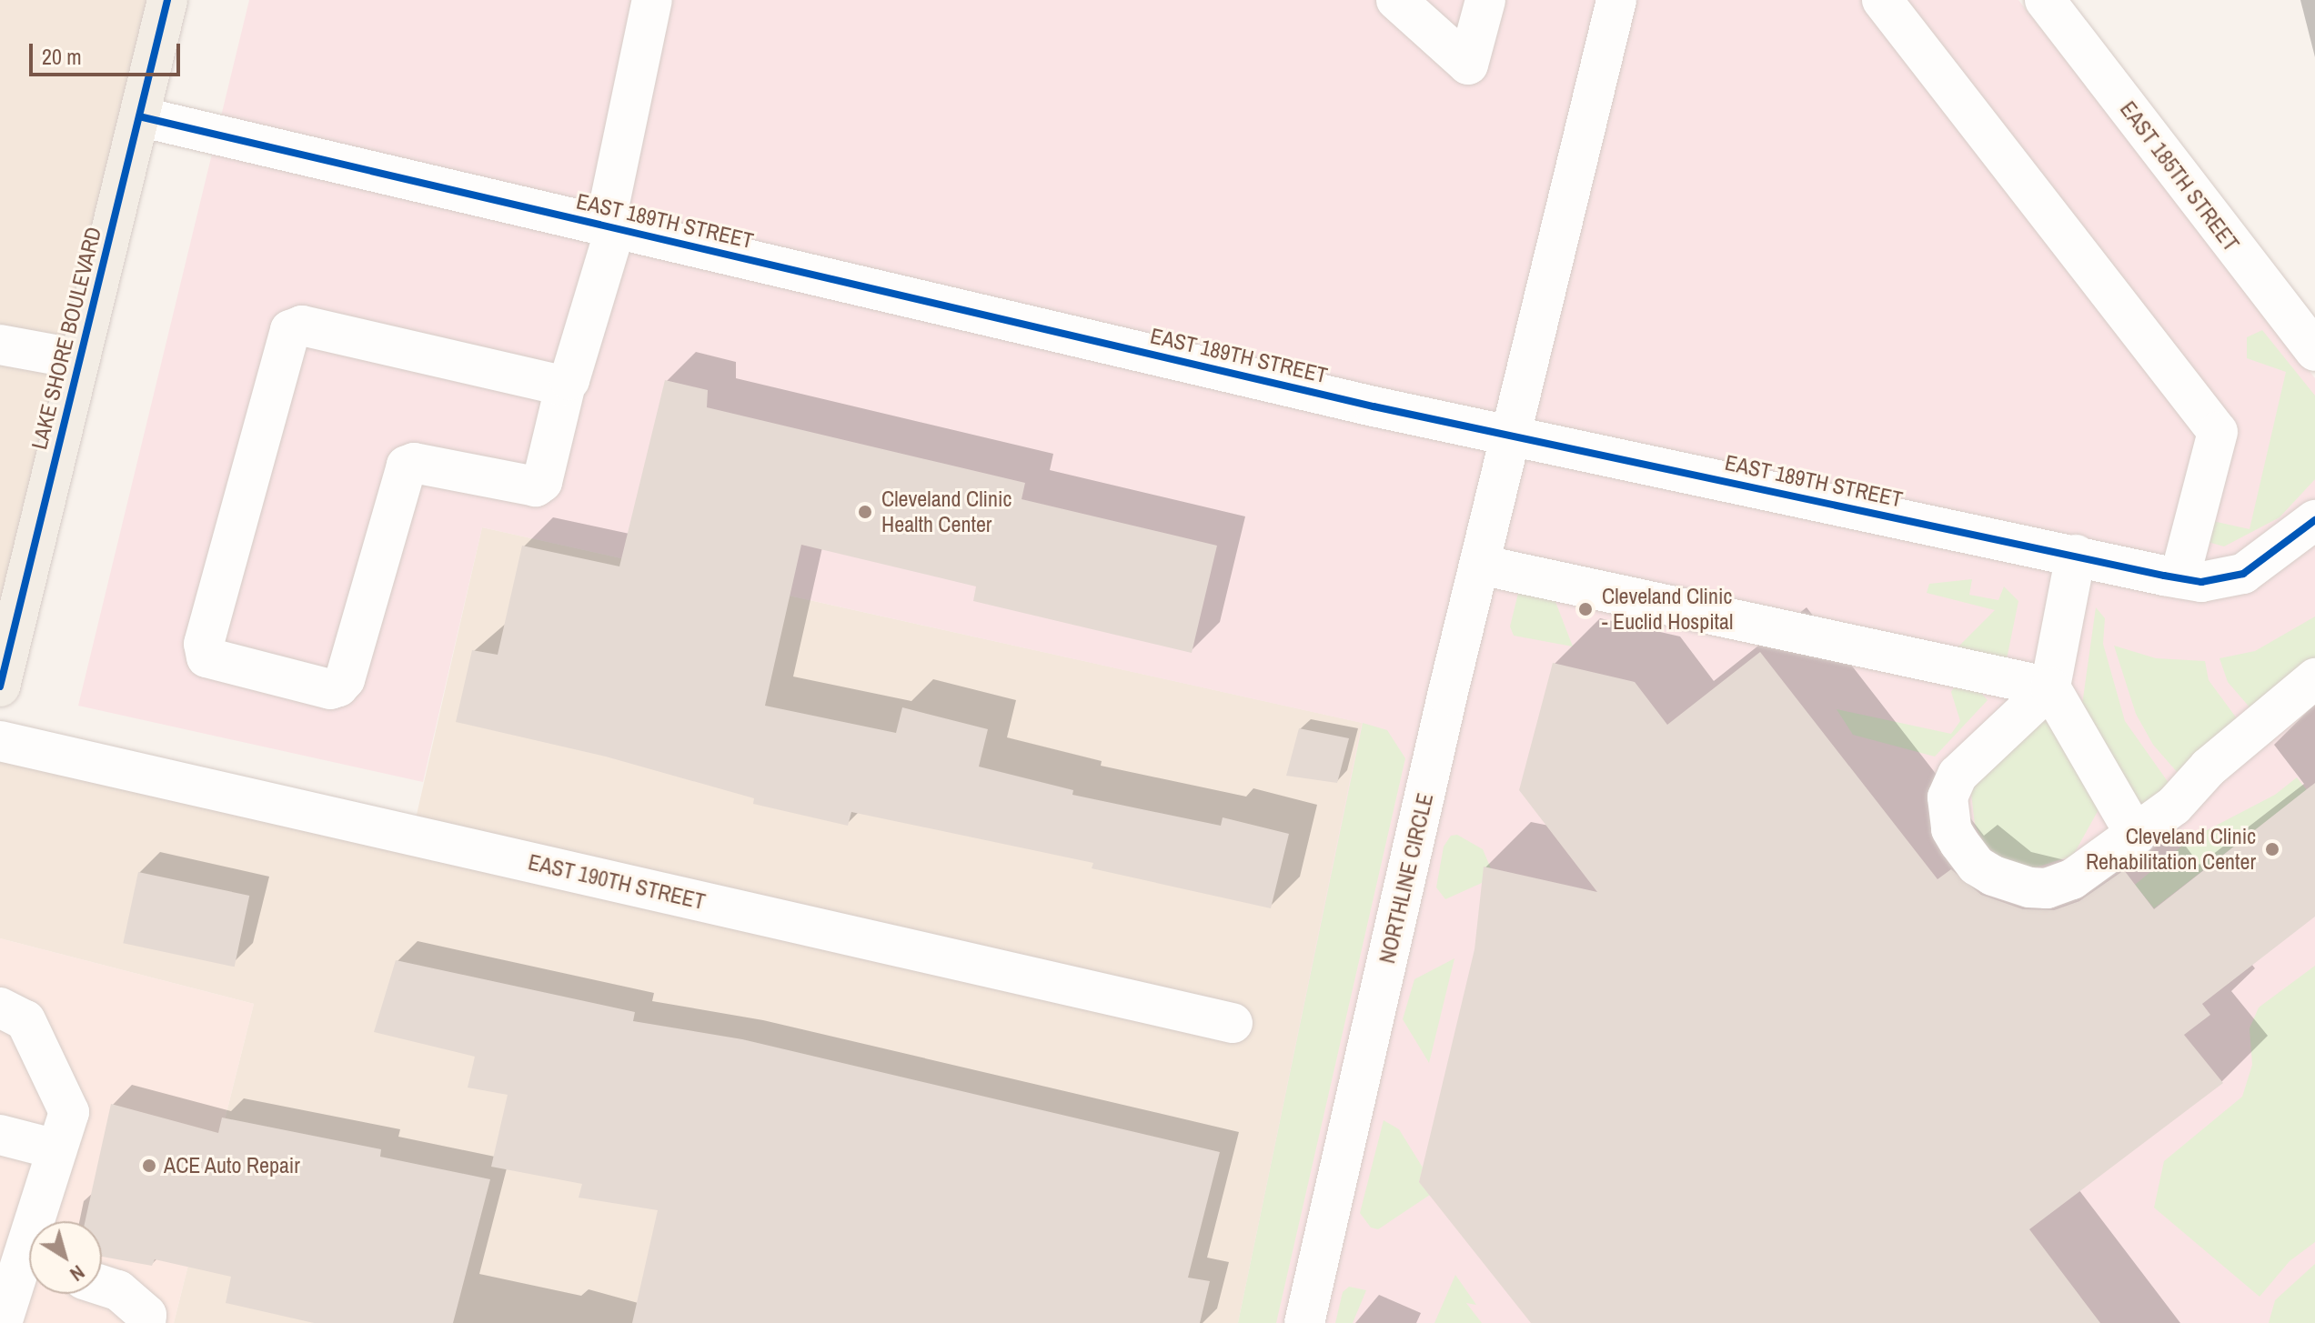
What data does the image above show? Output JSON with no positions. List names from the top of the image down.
{
  "streets": {
    "main road": ["LAKE SHORE BOULEVARD"],
    "street": [
      "EAST 185TH STREET",
      "EAST 189TH STREET",
      "NORTHLINE CIRCLE",
      "EAST 190TH STREET"
    ]
  },
  "crossings": [
    ["EAST 189TH STREET", "LAKE SHORE BOULEVARD"],
    ["EAST 189TH STREET", "NORTHLINE CIRCLE"]
  ],
  "places": [
    "Cleveland Clinic Health Center",
    "Cleveland Clinic - Euclid Hospital",
    "Cleveland Clinic Rehabilitation Center",
    "ACE Auto Repair"
  ],
  "scale_bar": "20 m",
  "north": "bottom right"
}
